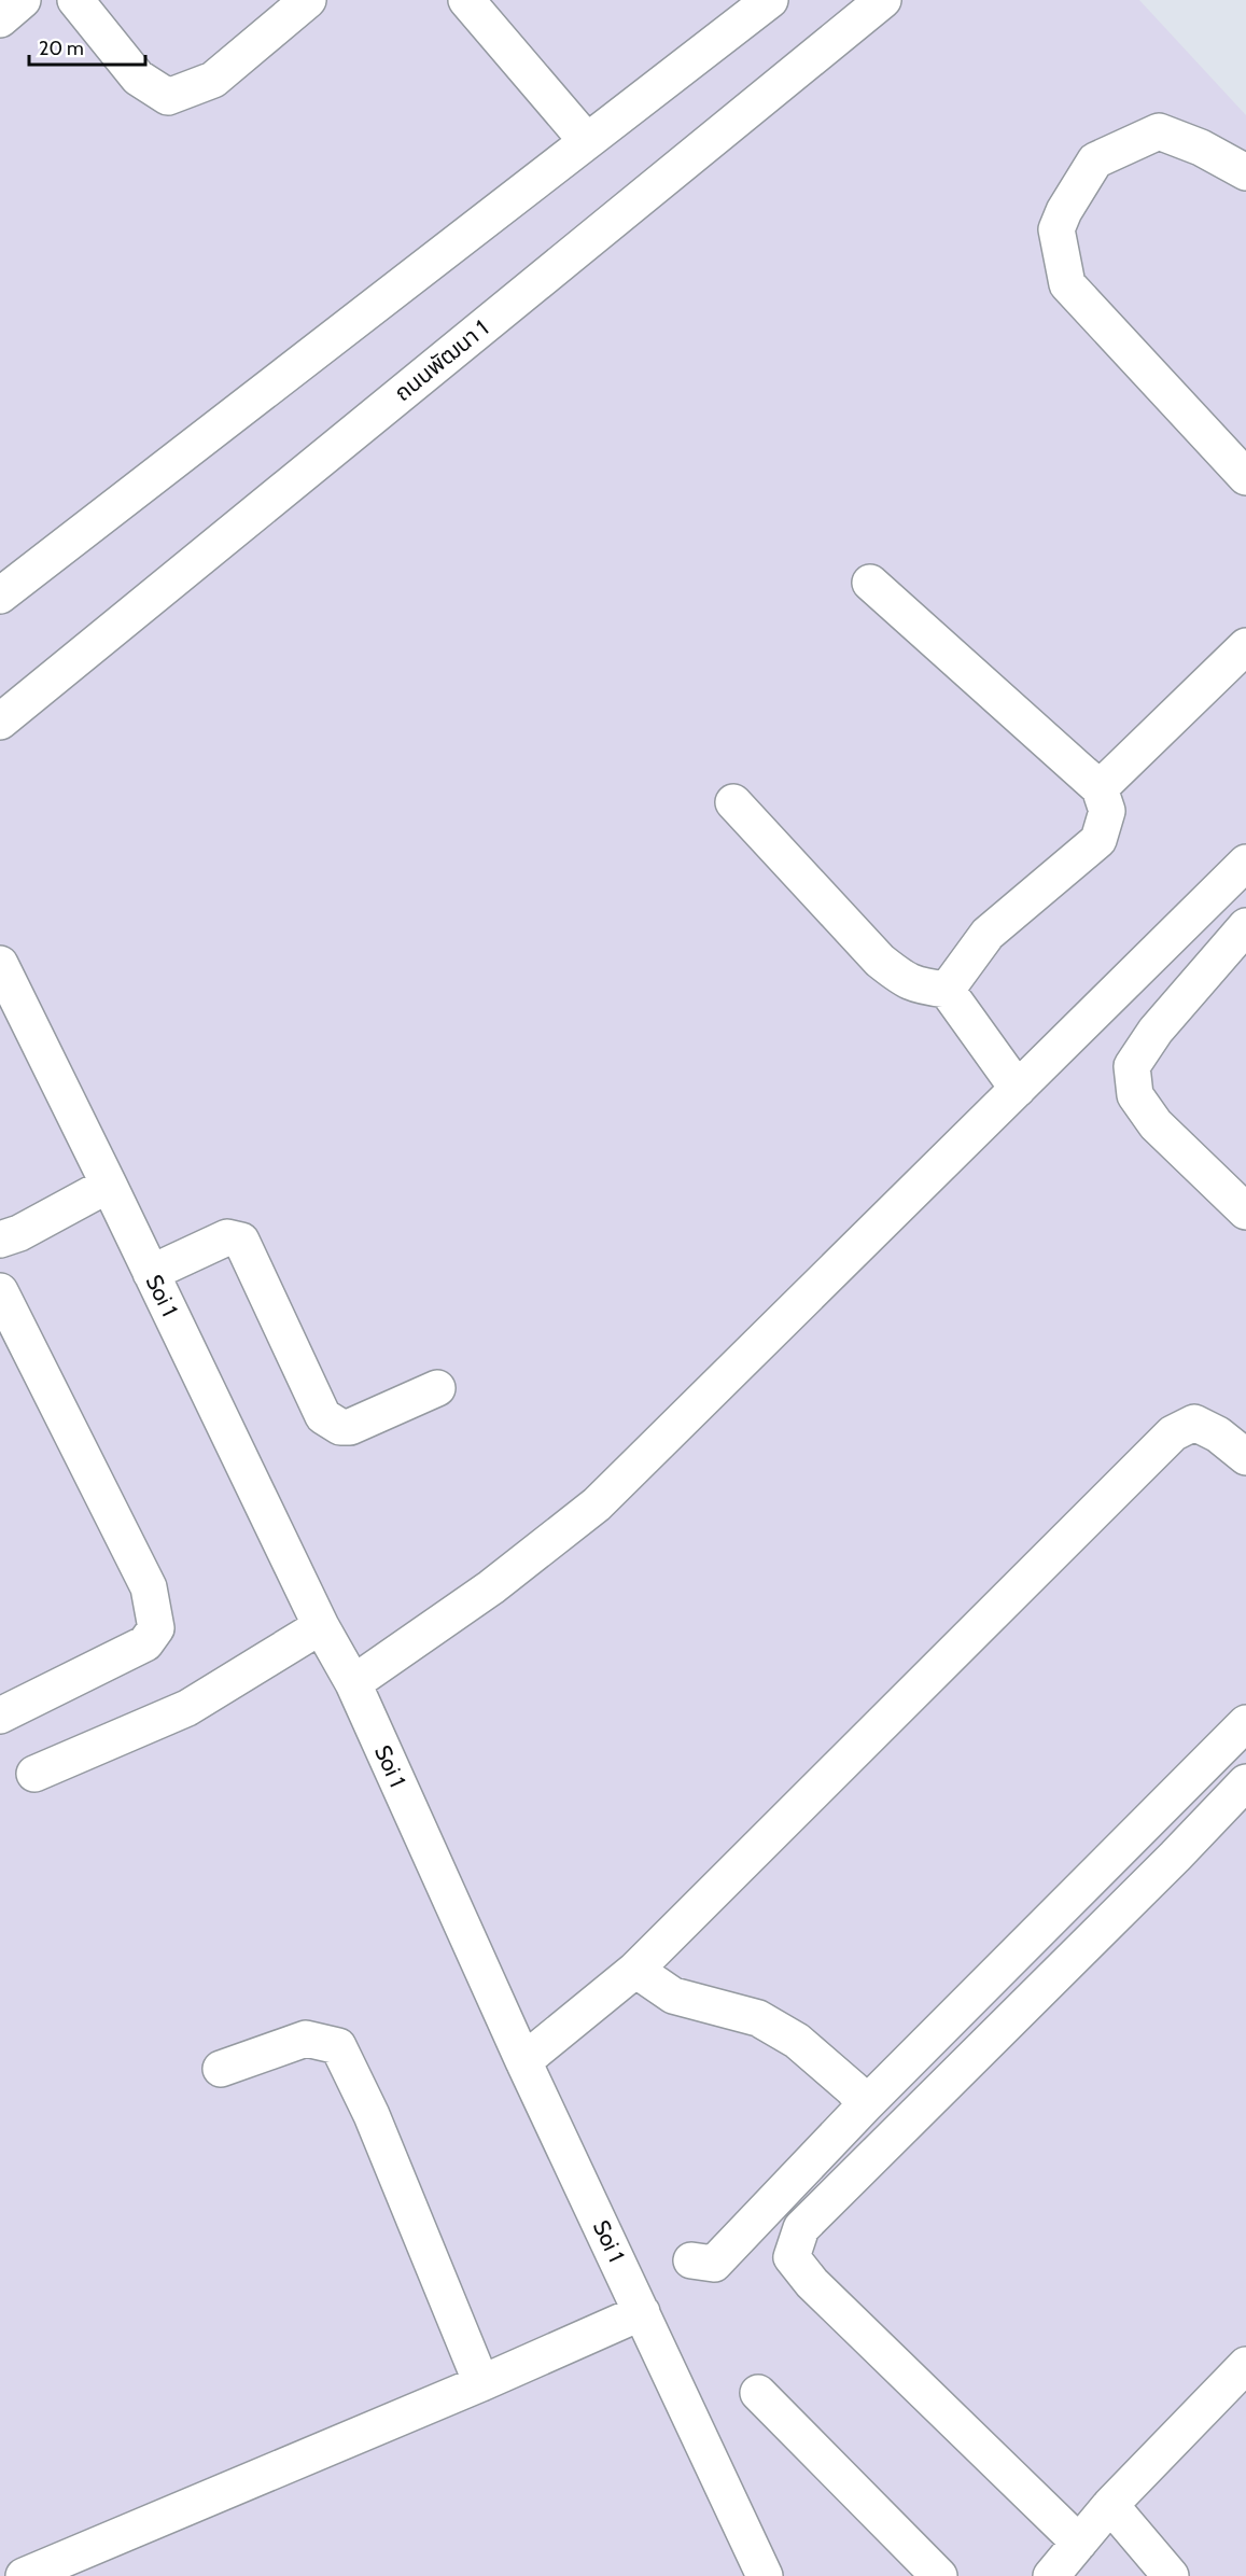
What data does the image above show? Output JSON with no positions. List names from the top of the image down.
{
  "streets": {
    "street": ["ถนนพัฒนา 1", "Soi 1"]
  },
  "scale_bar": "20 m"
}
